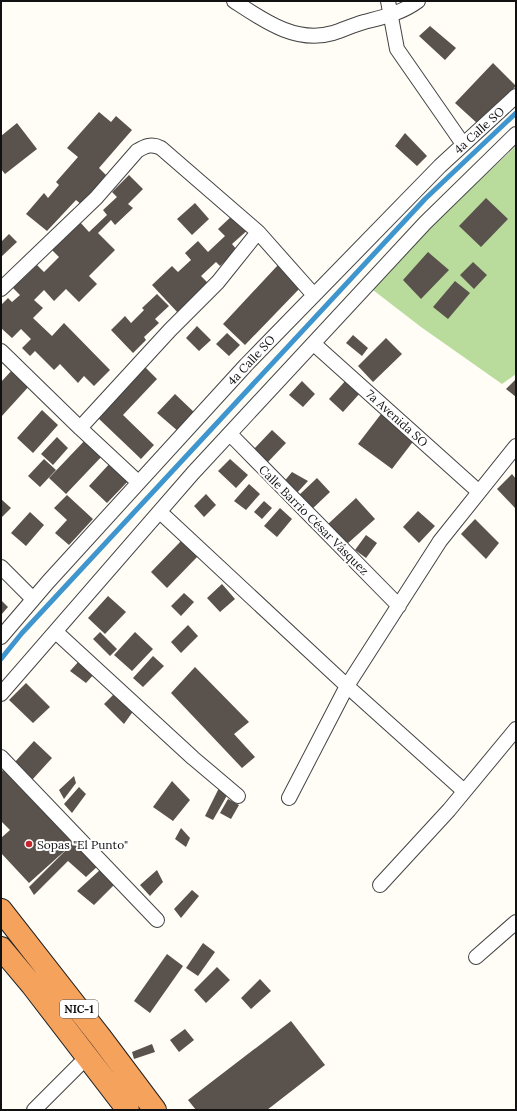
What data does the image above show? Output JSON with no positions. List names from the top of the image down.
{
  "streets": {
    "highway": ["NIC-1"],
    "street": ["4a Calle SO", "7a Avenida SO", "Calle Barrio César Vásquez"]
  },
  "places": ["Sopas \"El Punto\""]
}
